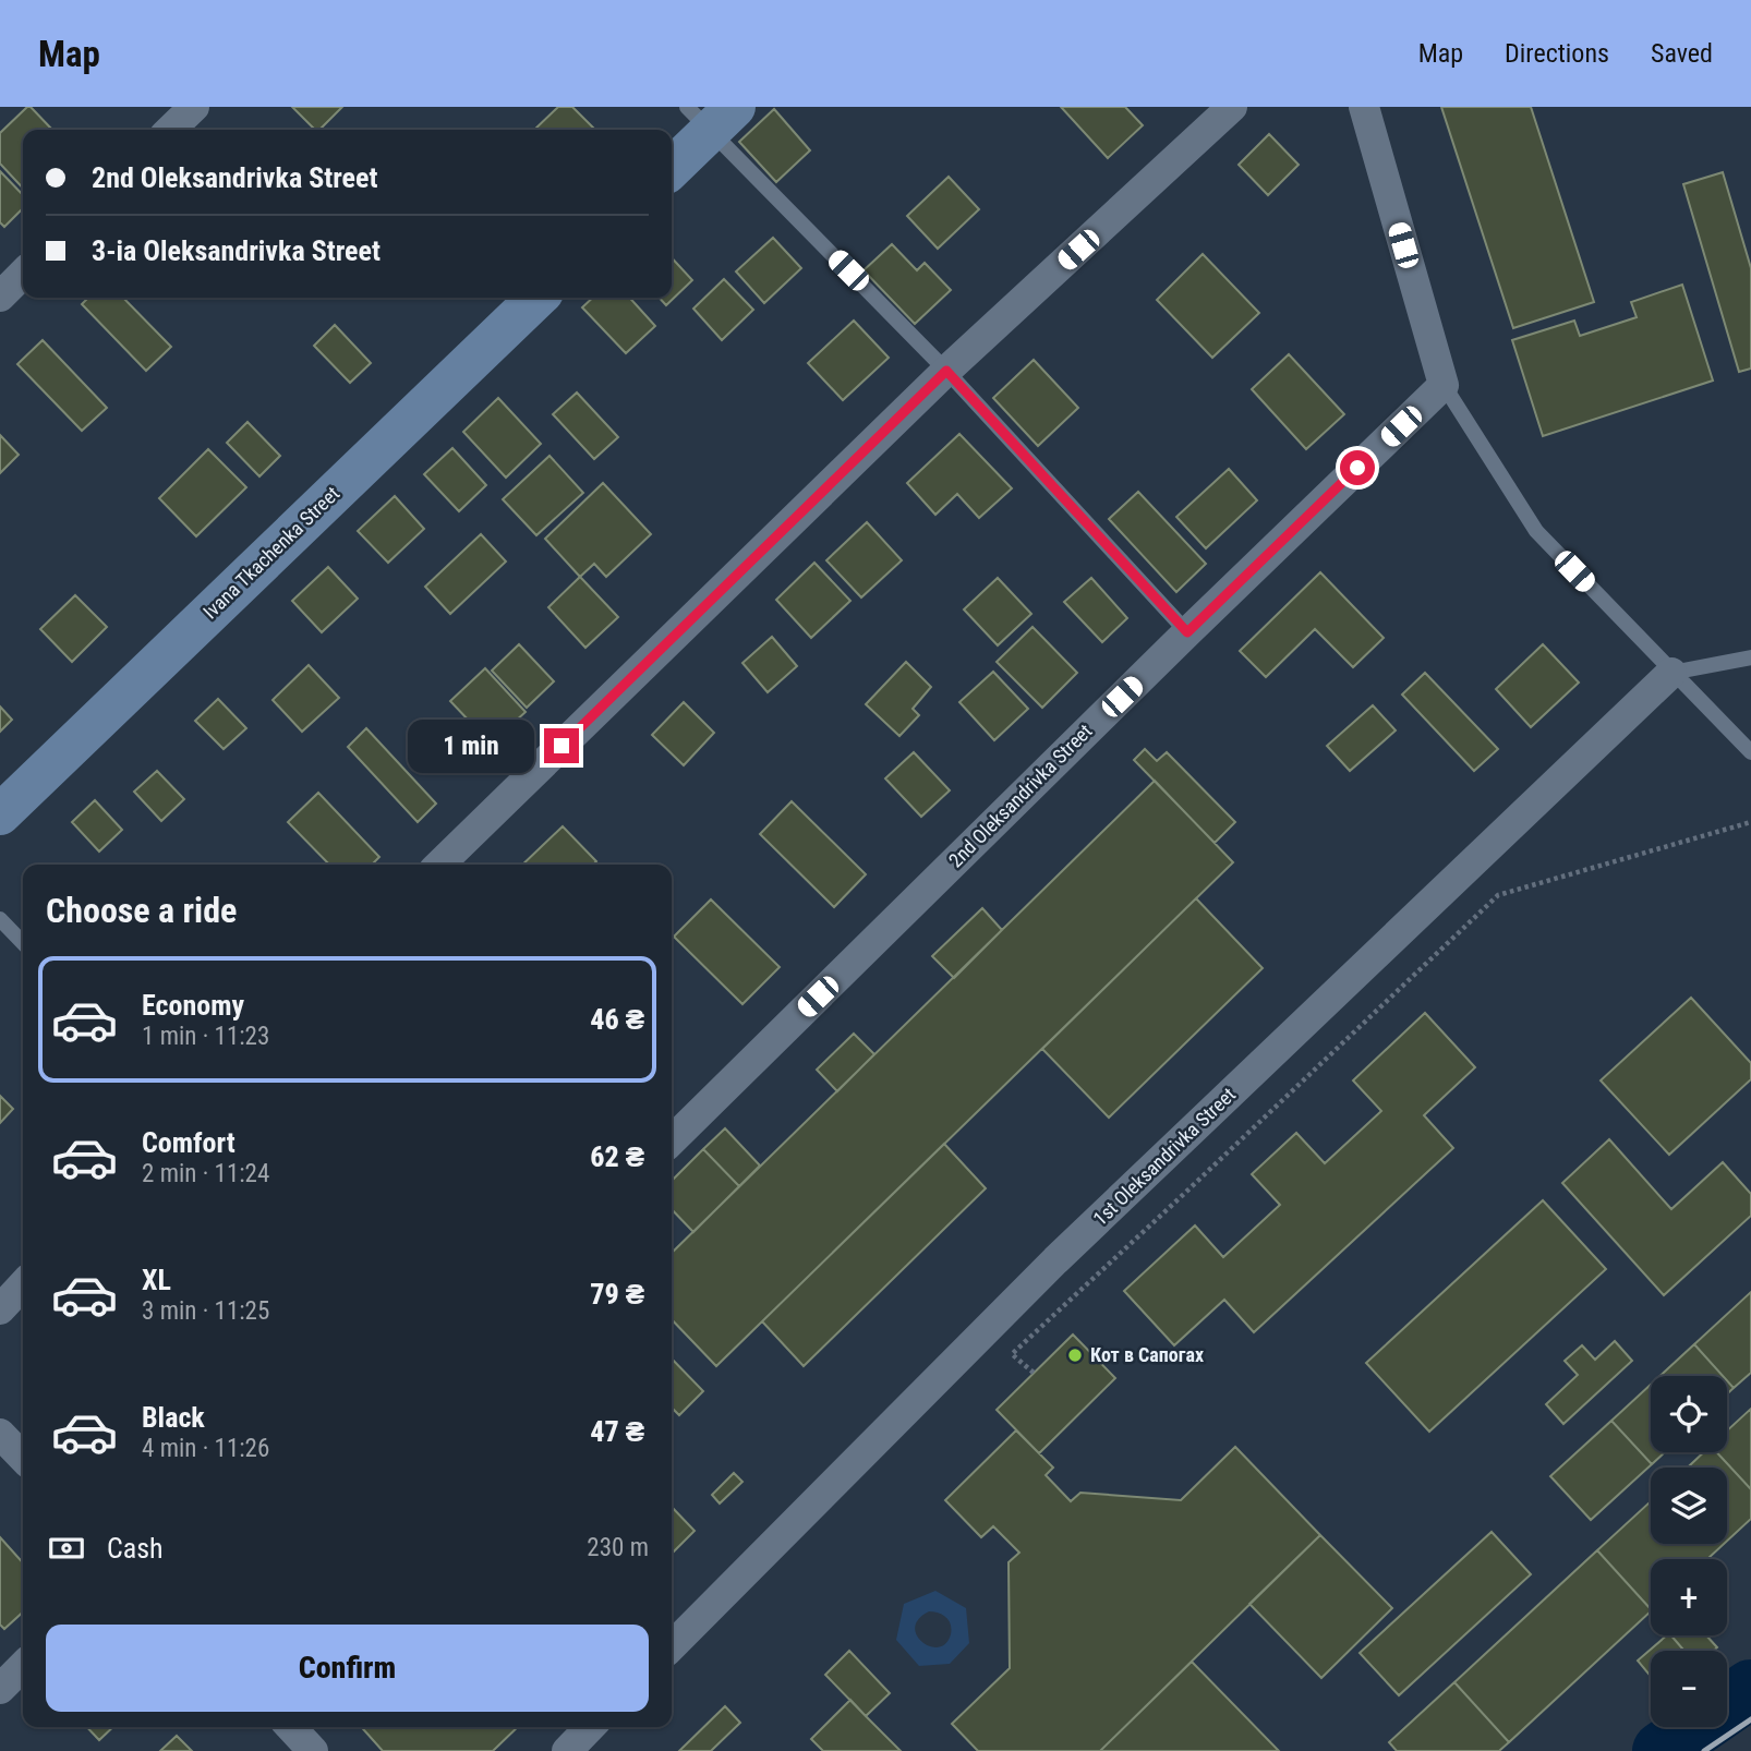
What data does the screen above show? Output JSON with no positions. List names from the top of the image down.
{
  "streets": {
    "main road": ["Ivana Tkachenka Street"],
    "street": ["2nd Oleksandrivka Street", "1st Oleksandrivka Street"]
  },
  "places": ["Кот в Сапогах"],
  "page": {
    "header": "Map",
    "nav": ["Map", "Directions", "Saved"],
    "banner": ["2nd Oleksandrivka Street", "3-ia Oleksandrivka Street"],
    "bubble": "1 min",
    "heading": "Choose a ride",
    "list": [
      {
        "name": "Economy",
        "note": "1 min · 11:23",
        "value": "46 ₴"
      },
      {
        "name": "Comfort",
        "note": "2 min · 11:24",
        "value": "62 ₴"
      },
      {
        "name": "XL",
        "note": "3 min · 11:25",
        "value": "79 ₴"
      },
      {
        "name": "Black",
        "note": "4 min · 11:26",
        "value": "47 ₴"
      }
    ],
    "map_buttons": ["+", "−"],
    "pay": ["Cash", "230 m"],
    "buttons": "Confirm"
  }
}
